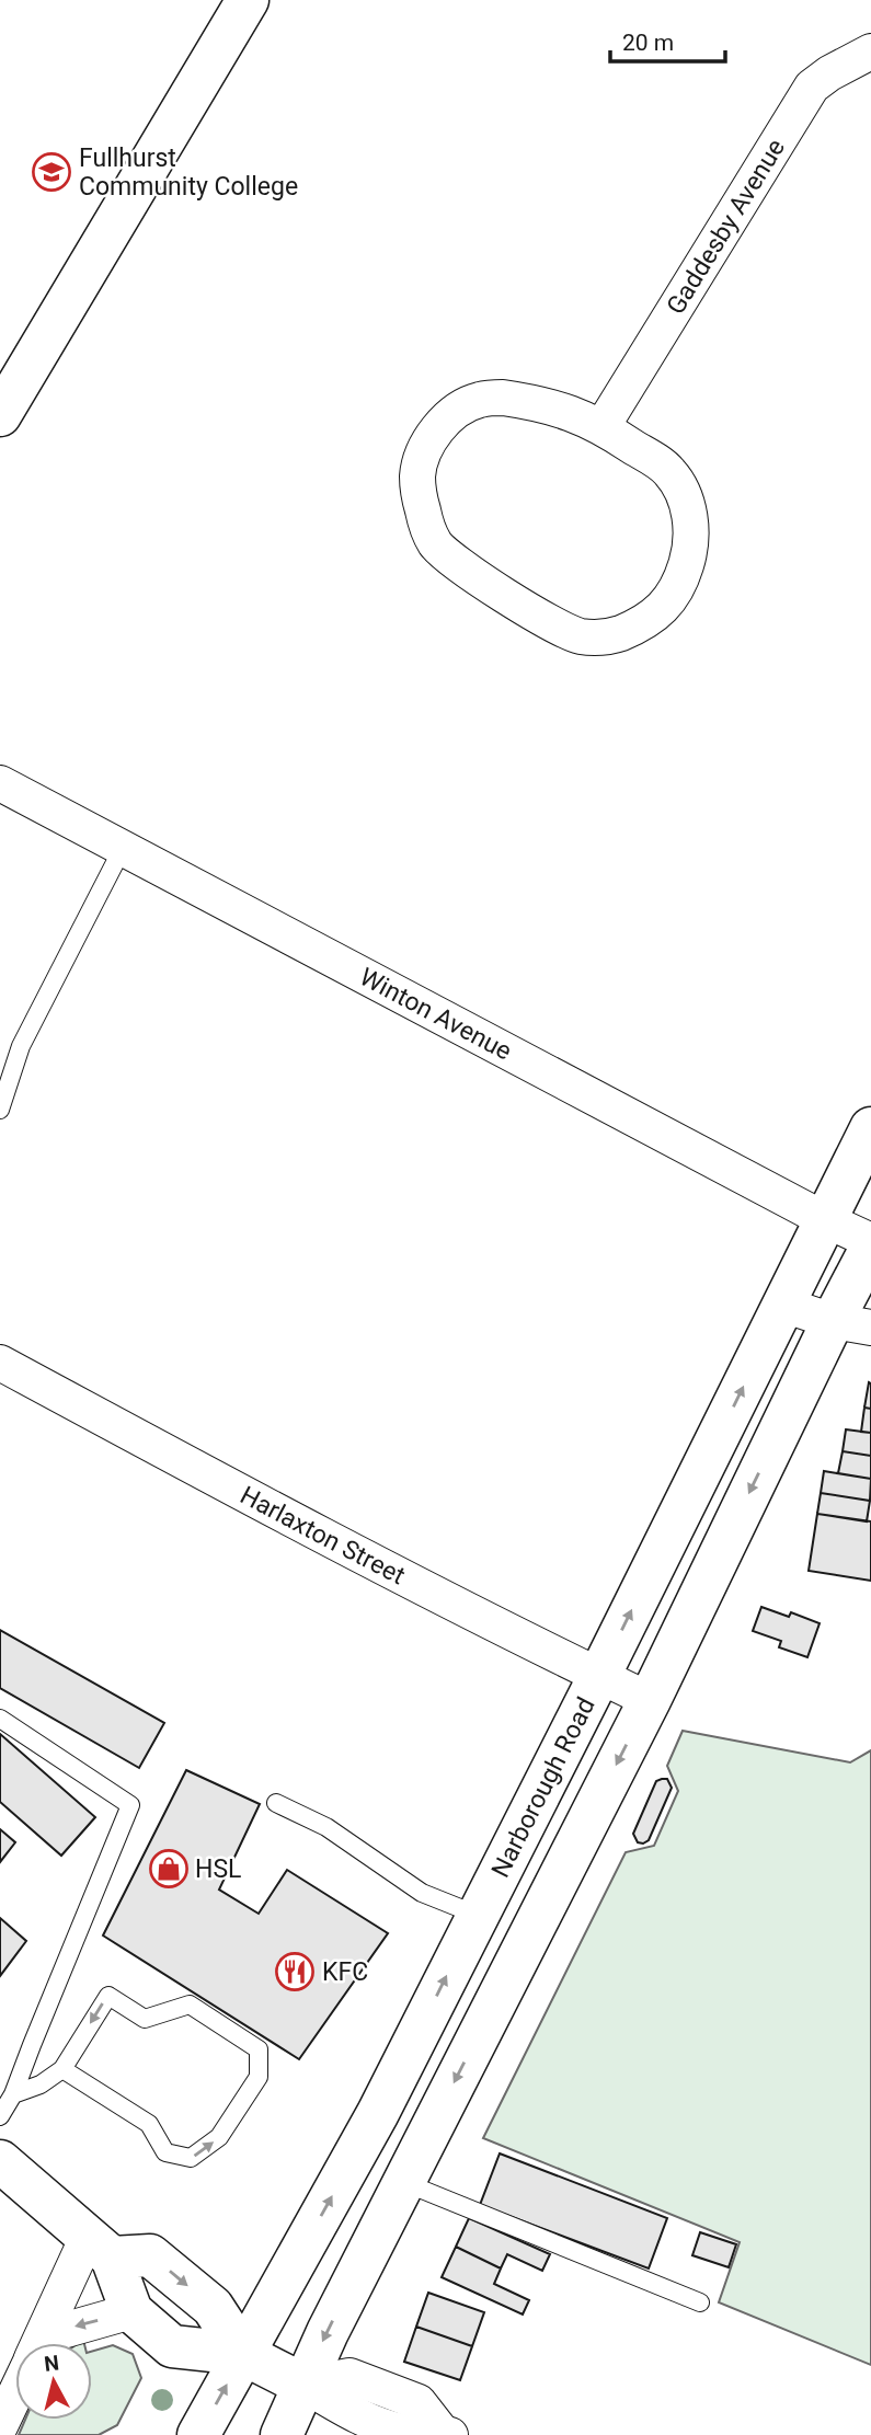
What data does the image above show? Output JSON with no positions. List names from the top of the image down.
{
  "streets": {
    "main road": ["Narborough Road"],
    "street": ["Gaddesby Avenue", "Winton Avenue", "Harlaxton Street"]
  },
  "crossings": [
    ["Winton Avenue", "Narborough Road"],
    ["Harlaxton Street", "Narborough Road"]
  ],
  "places": {
    "school or university": ["Fullhurst Community College"],
    "shop": ["HSL"],
    "restaurant": ["KFC"]
  },
  "scale_bar": "20 m",
  "north": "top"
}
